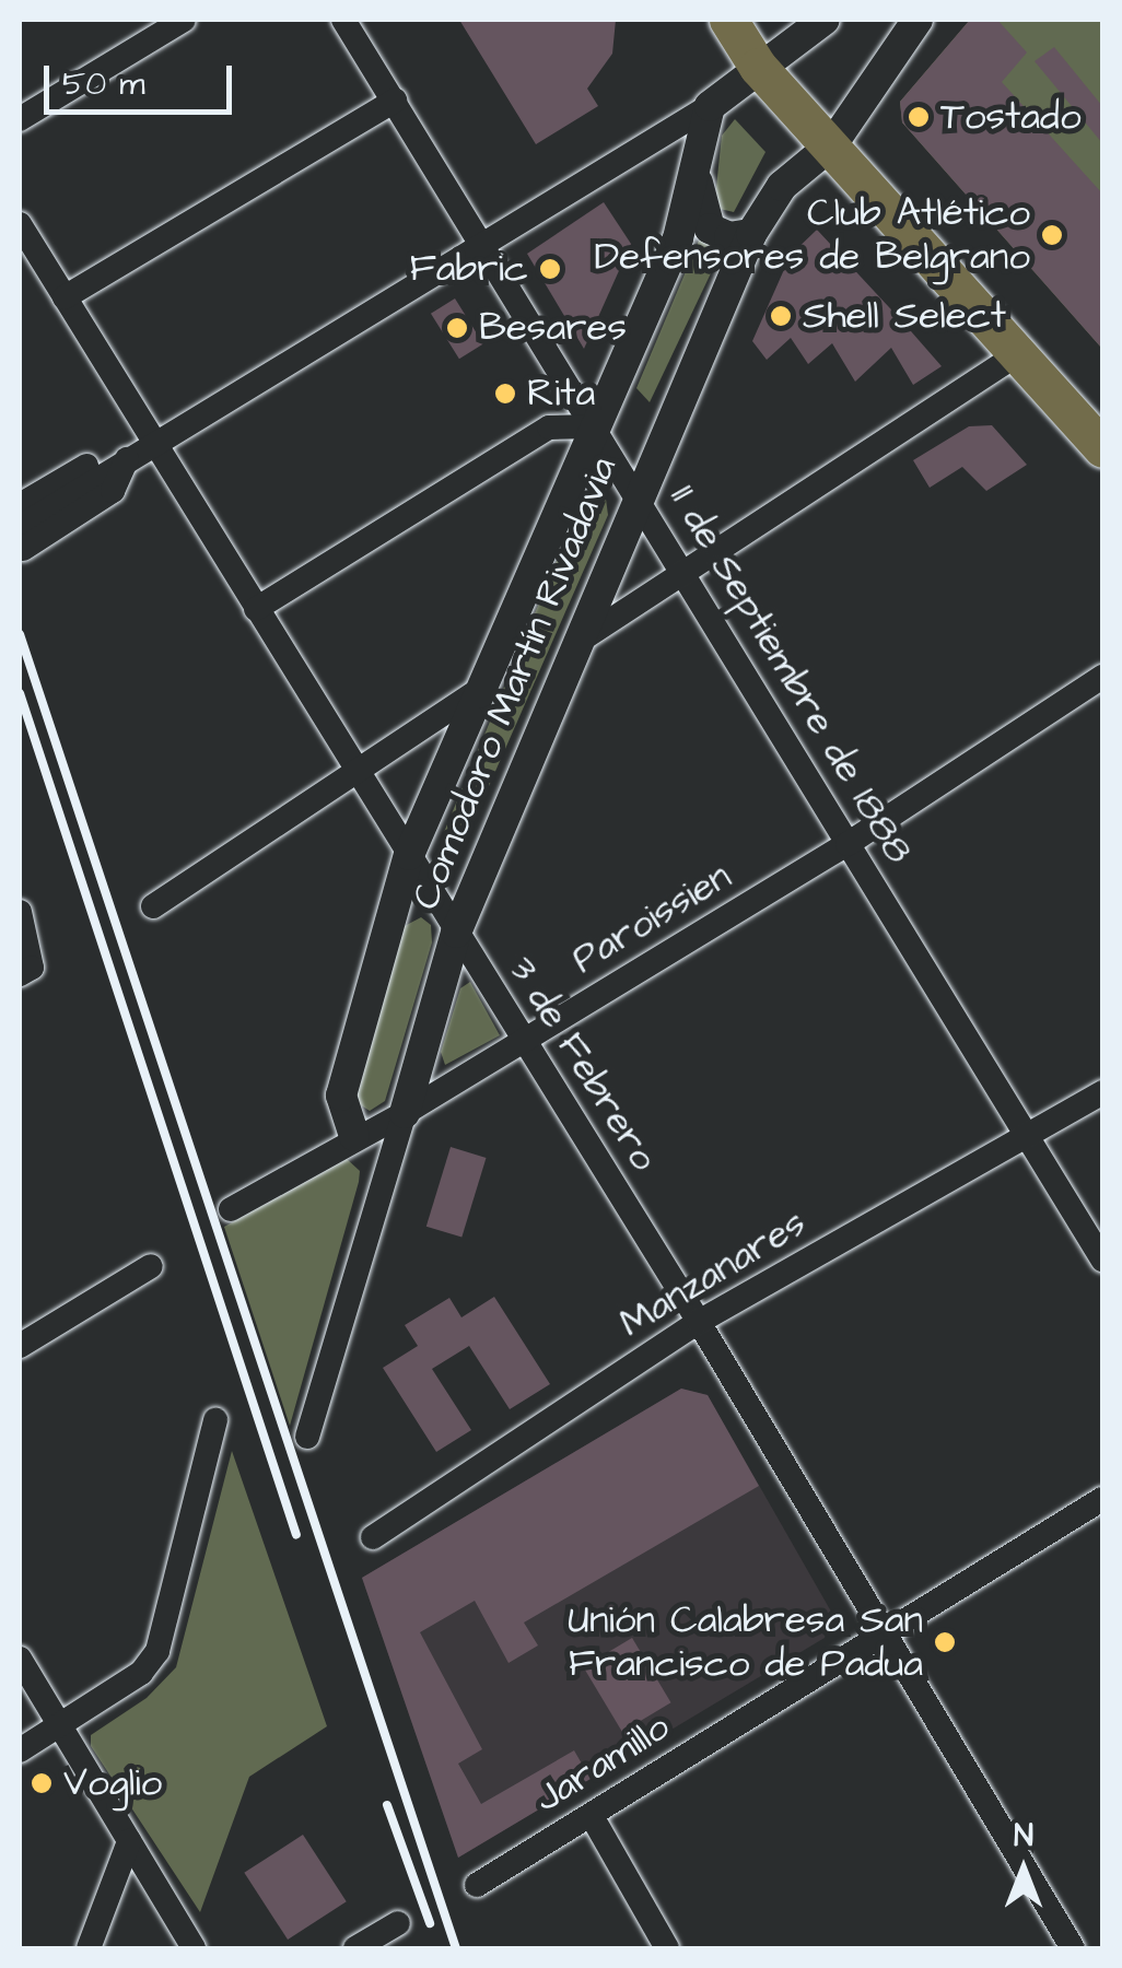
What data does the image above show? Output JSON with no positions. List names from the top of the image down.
{
  "streets": {
    "street": [
      "11 de Septiembre de 1888",
      "Comodoro Martín Rivadavia",
      "Paroissien",
      "3 de Febrero",
      "Manzanares",
      "Jaramillo"
    ]
  },
  "crossings": [
    ["11 de Septiembre de 1888", "Comodoro Martín Rivadavia"],
    ["11 de Septiembre de 1888", "Paroissien"],
    ["11 de Septiembre de 1888", "Manzanares"],
    ["Comodoro Martín Rivadavia", "Paroissien"],
    ["Comodoro Martín Rivadavia", "3 de Febrero"],
    ["Paroissien", "3 de Febrero"],
    ["3 de Febrero", "Manzanares"],
    ["3 de Febrero", "Jaramillo"]
  ],
  "places": [
    "Tostado",
    "Club Atlético Defensores de Belgrano",
    "Fabric",
    "Shell Select",
    "Besares",
    "Rita",
    "Unión Calabresa San Francisco de Padua",
    "Voglio"
  ],
  "scale_bar": "50 m",
  "north": "top"
}
